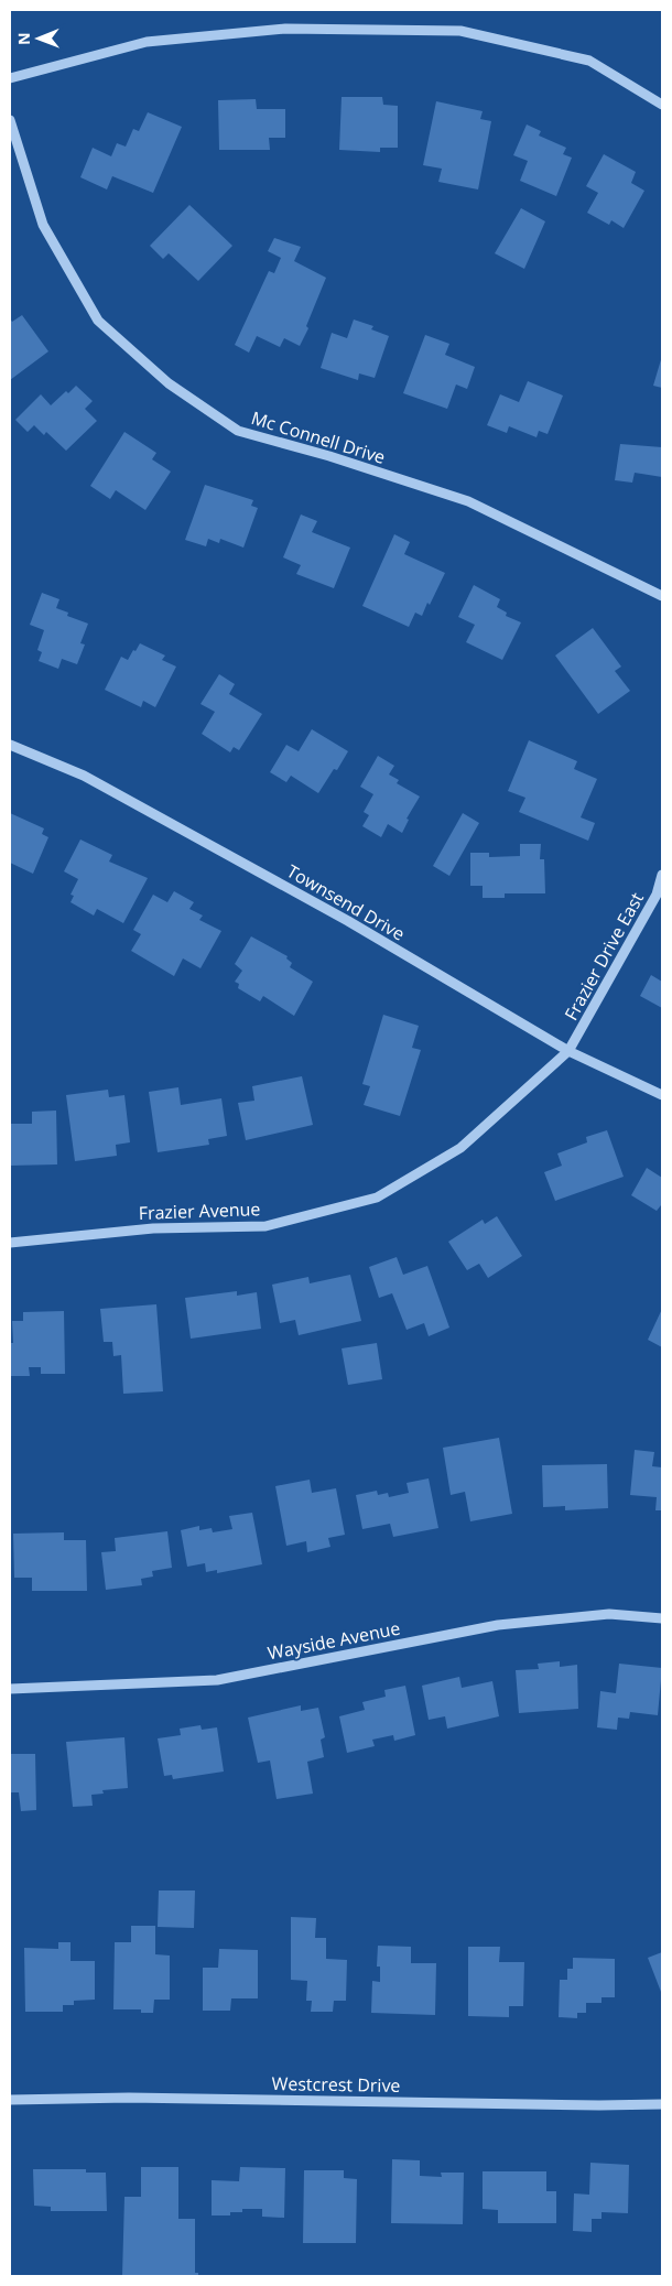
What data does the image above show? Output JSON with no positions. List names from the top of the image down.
{
  "streets": {
    "street": [
      "Mc Connell Drive",
      "Townsend Drive",
      "Frazier Drive East",
      "Frazier Avenue",
      "Wayside Avenue",
      "Westcrest Drive"
    ]
  },
  "crossings": [
    ["Townsend Drive", "Frazier Drive East"],
    ["Townsend Drive", "Frazier Avenue"],
    ["Frazier Drive East", "Frazier Avenue"]
  ],
  "north": "left"
}
